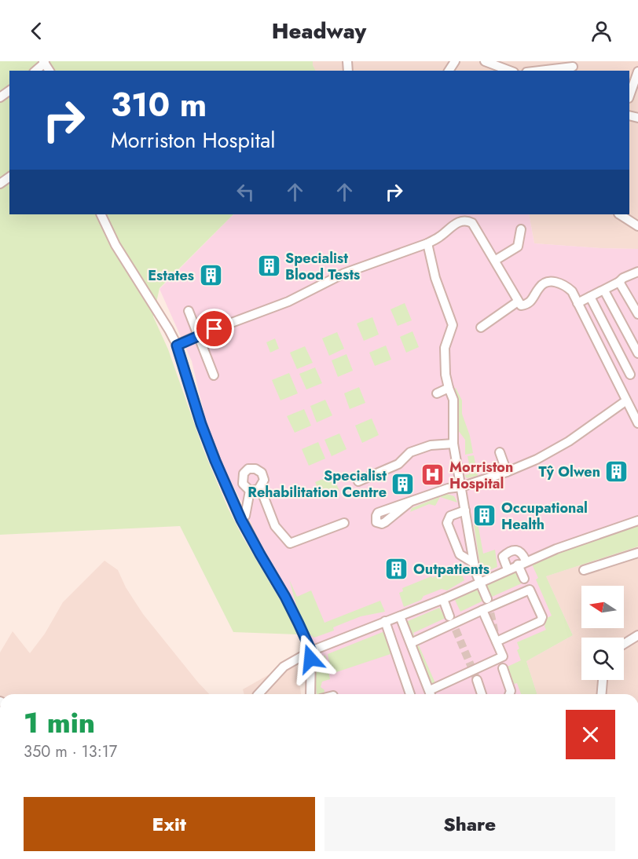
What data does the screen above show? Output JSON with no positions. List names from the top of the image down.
{
  "places": {
    "building": [
      "Specialist Blood Tests",
      "Estates",
      "Tŷ Olwen",
      "Specialist Rehabilitation Centre",
      "Occupational Health",
      "Outpatients"
    ],
    "hospital": ["Morriston Hospital"]
  },
  "north": "left",
  "page": {
    "header": "Headway",
    "turn": ["310 m", "Morriston Hospital"],
    "heading": ["1 min", "350 m · 13:17"],
    "buttons": ["Exit", "Share"]
  }
}
